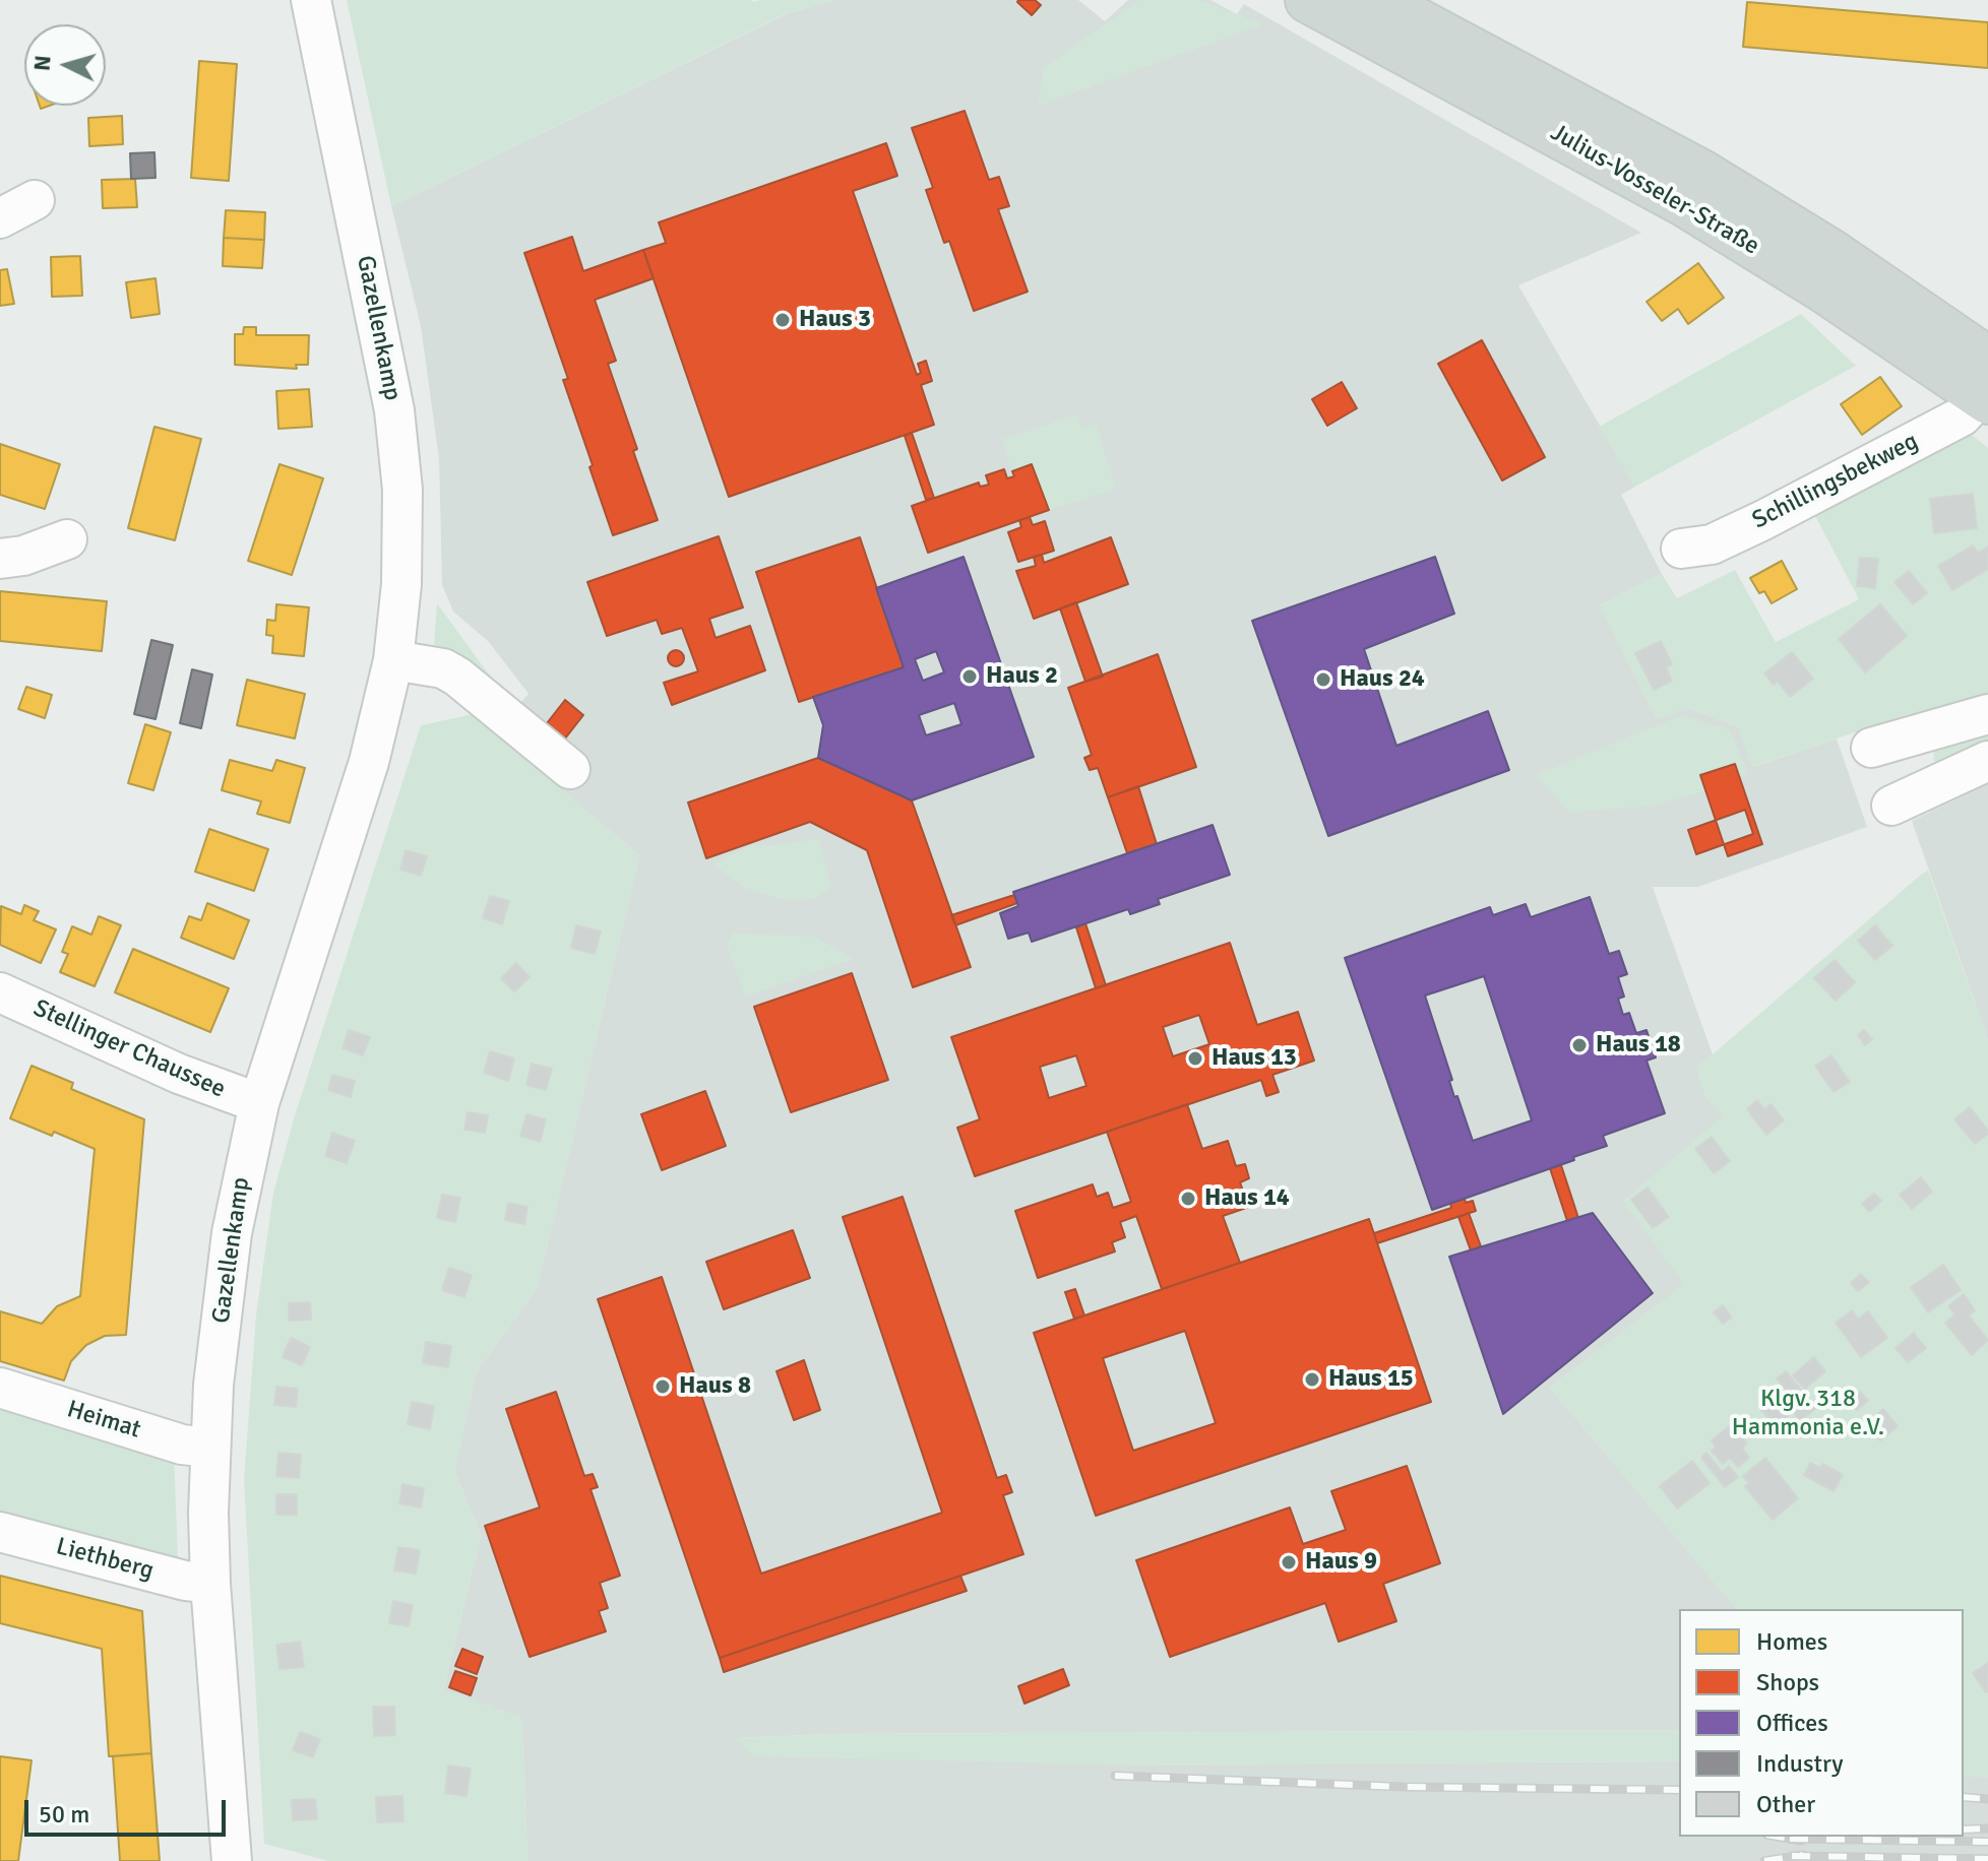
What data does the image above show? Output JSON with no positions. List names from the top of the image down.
{
  "streets": {
    "main road": ["Julius-Vosseler-Straße"],
    "street": [
      "Gazellenkamp",
      "Schillingsbekweg",
      "Stellinger Chaussee",
      "Heimat",
      "Liethberg"
    ]
  },
  "crossings": [
    ["Julius-Vosseler-Straße", "Schillingsbekweg"],
    ["Gazellenkamp", "Stellinger Chaussee"],
    ["Gazellenkamp", "Heimat"],
    ["Gazellenkamp", "Liethberg"]
  ],
  "parks": ["Klgv. 318 Hammonia e.V."],
  "places": [
    "Haus 3",
    "Haus 2",
    "Haus 24",
    "Haus 18",
    "Haus 13",
    "Haus 14",
    "Haus 15",
    "Haus 8",
    "Haus 9"
  ],
  "legend": [
    "Homes",
    "Shops",
    "Offices",
    "Industry",
    "Other"
  ],
  "scale_bar": "50 m",
  "north": "left"
}
